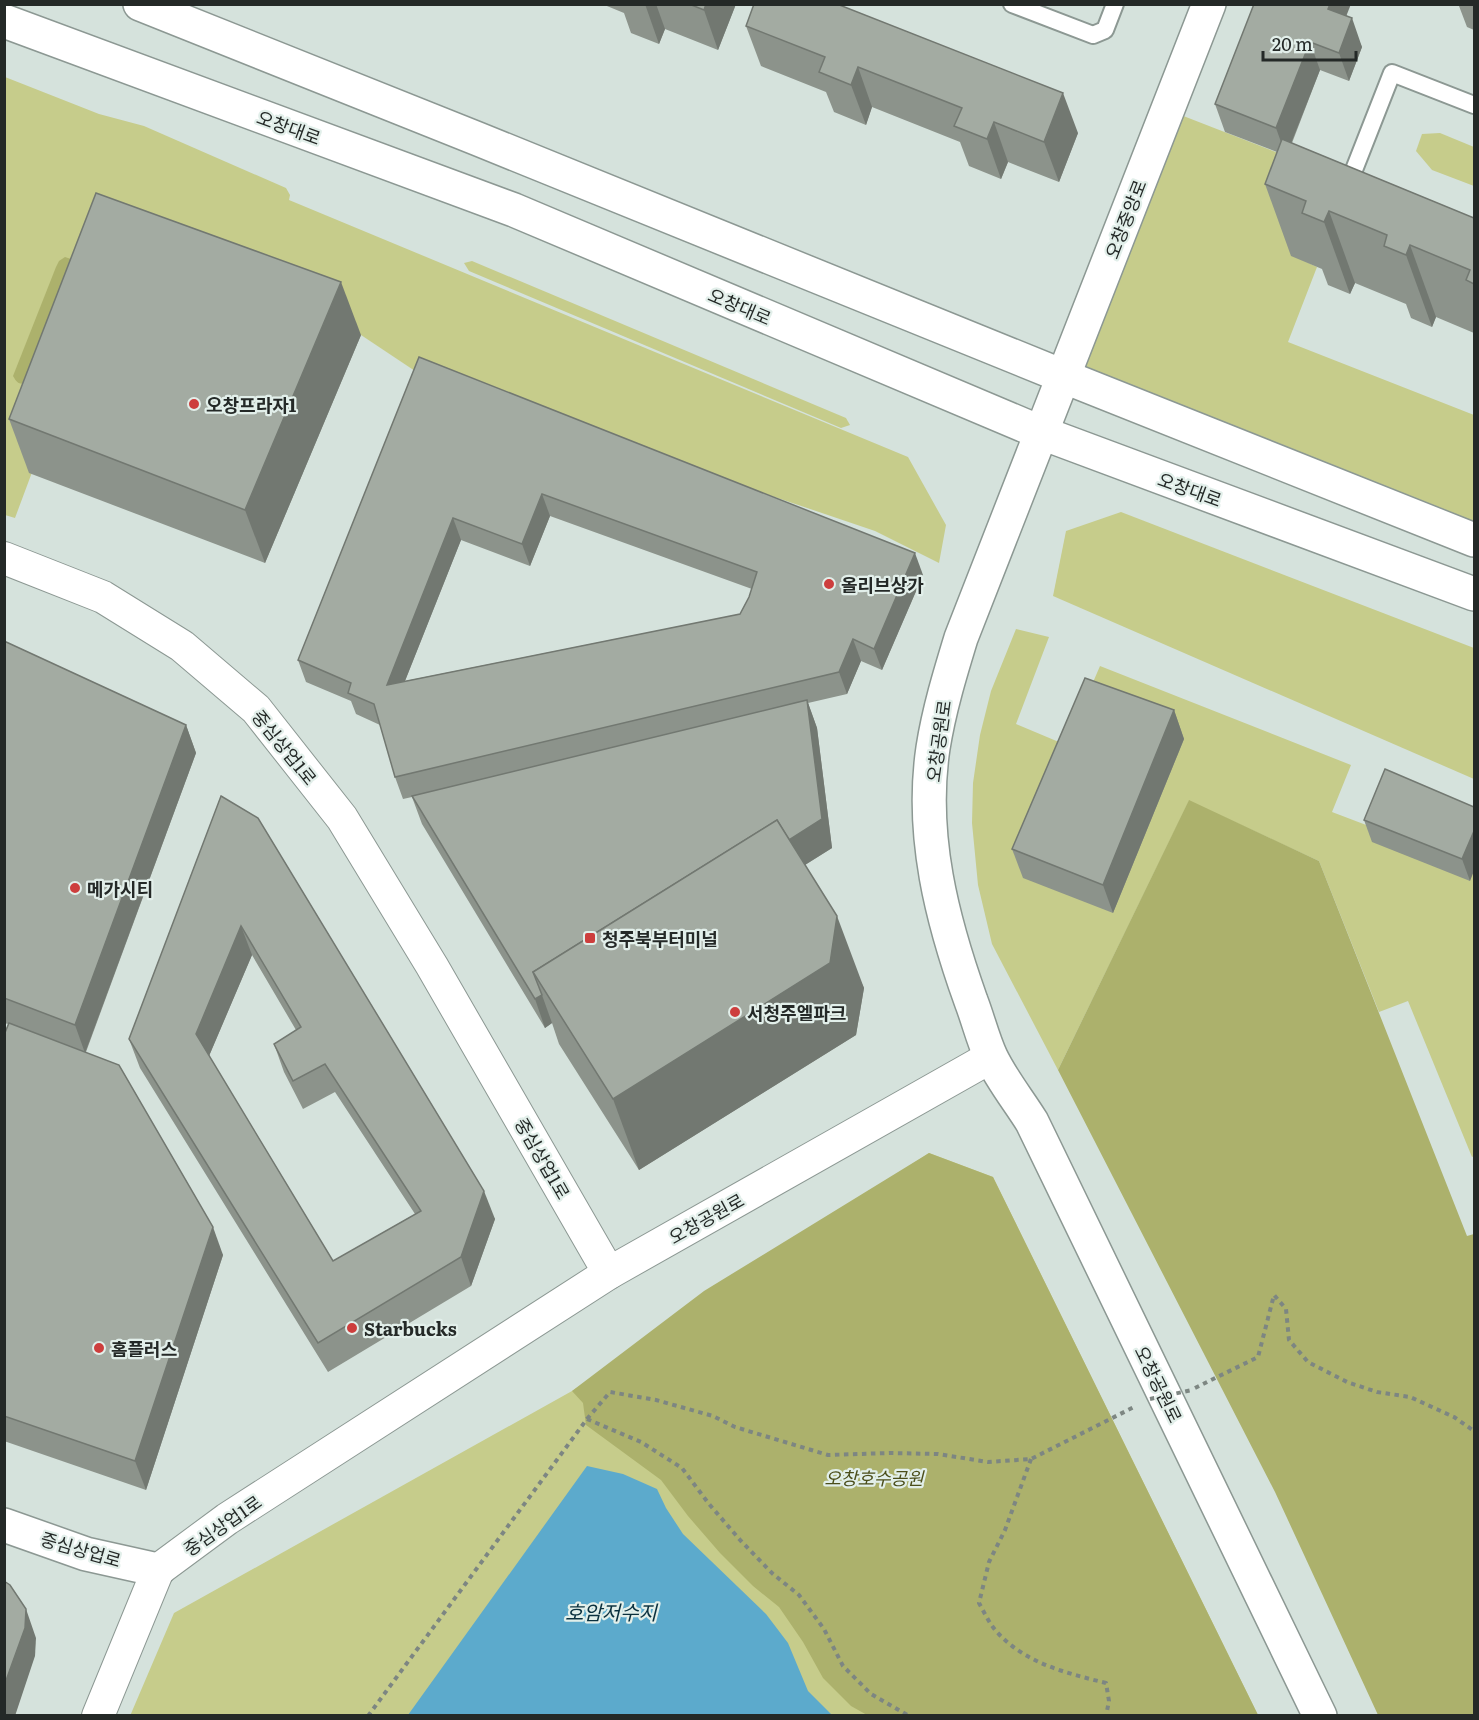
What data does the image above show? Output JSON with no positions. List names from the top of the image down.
{
  "streets": {
    "main road": [
      "오창대로",
      "오창중앙로",
      "오창공원로",
      "중심상업로"
    ],
    "street": ["중심상업1로"]
  },
  "crossings": [
    ["오창대로", "오창중앙로"],
    ["오창대로", "오창공원로"],
    ["오창중앙로", "오창공원로"],
    ["오창공원로", "중심상업1로"],
    ["중심상업1로", "중심상업로"]
  ],
  "water": ["호암저수지"],
  "parks": ["오창호수공원"],
  "places": {
    "other": [
      "오창프라자1",
      "올리브상가",
      "메가시티",
      "서청주엘파크",
      "Starbucks",
      "홈플러스"
    ],
    "transit": ["청주북부터미널"]
  },
  "scale_bar": "20 m"
}
